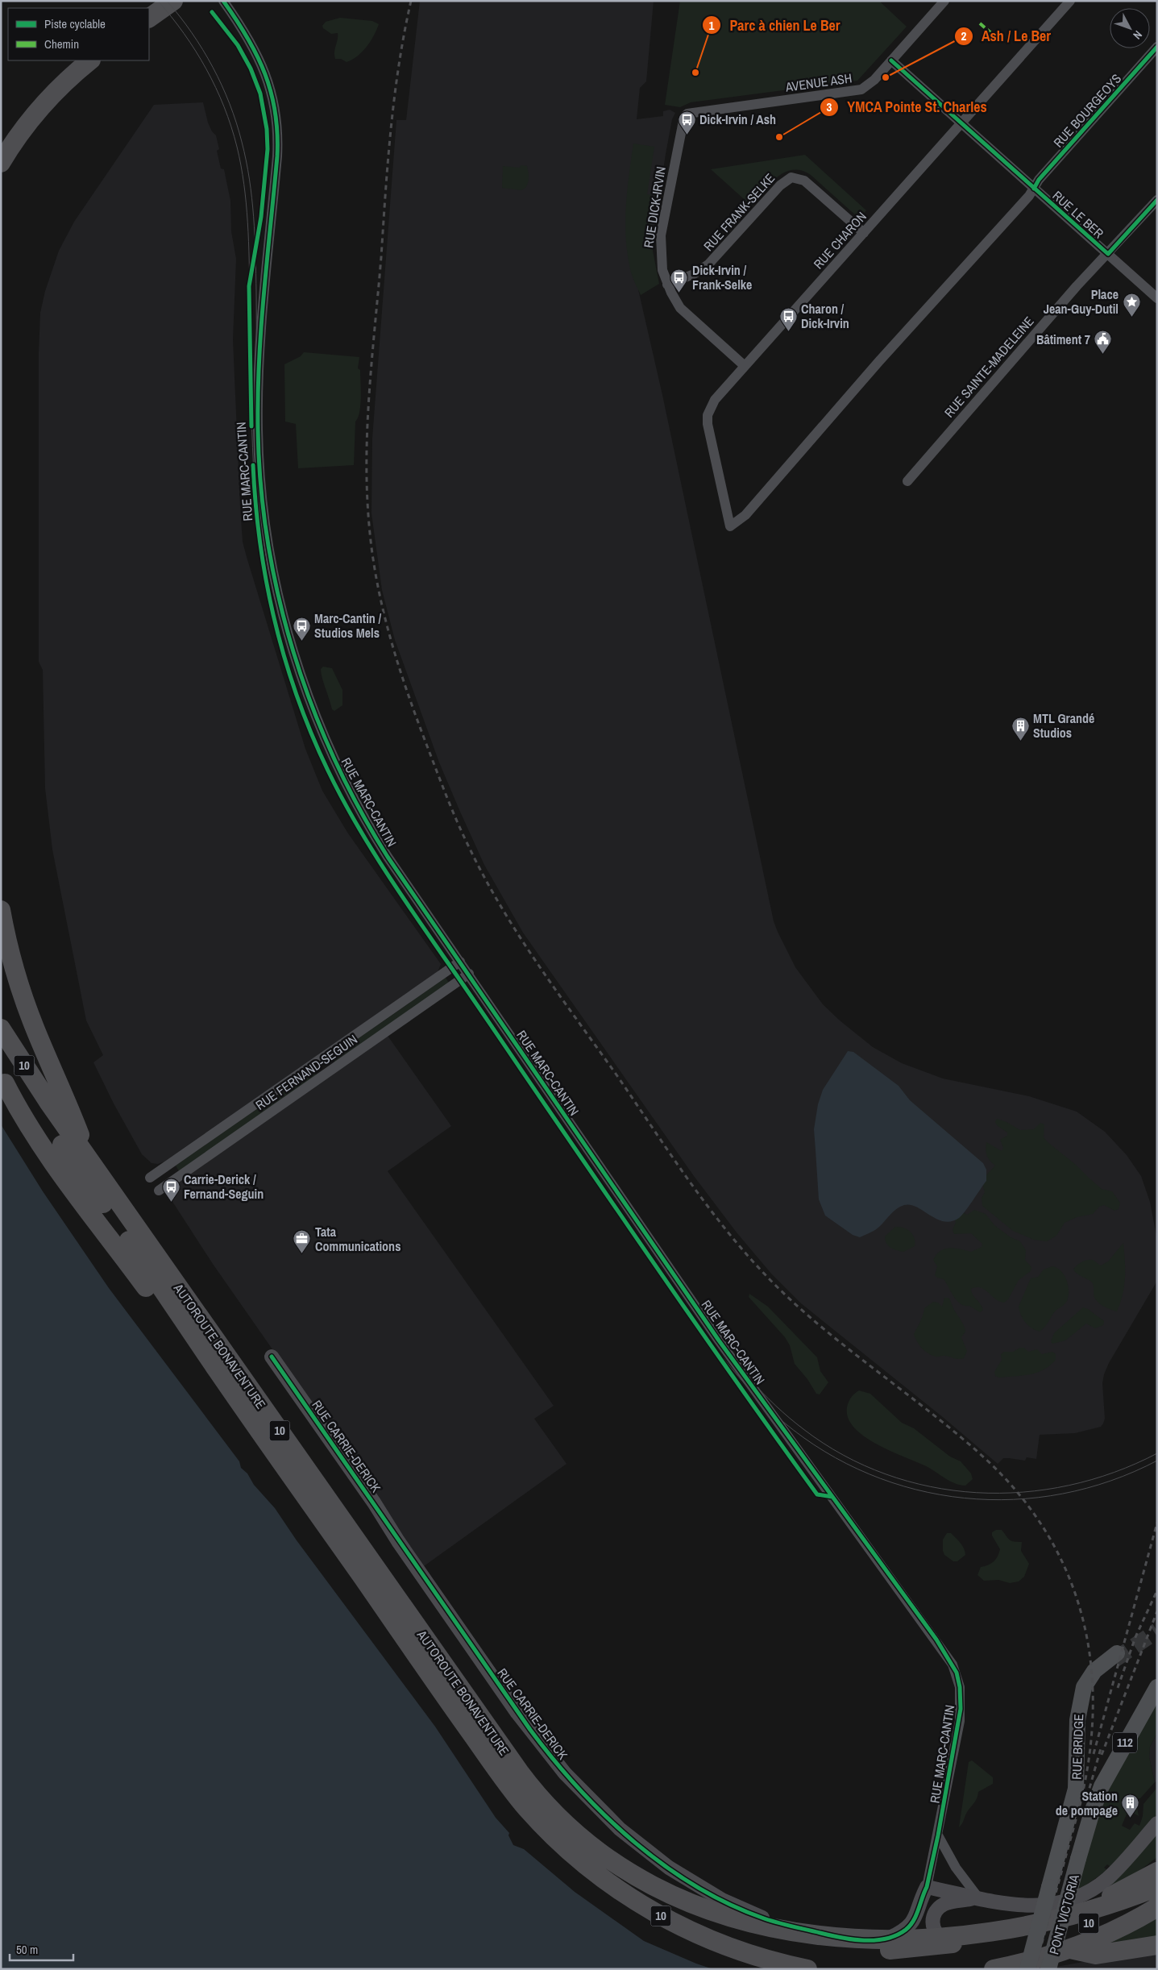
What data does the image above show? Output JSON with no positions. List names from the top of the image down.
{
  "streets": {
    "highway": ["10", "AUTOROUTE BONAVENTURE"],
    "main road": ["112", "RUE BRIDGE", "PONT VICTORIA"],
    "street": [
      "AVENUE ASH",
      "RUE BOURGEOYS",
      "RUE DICK-IRVIN",
      "RUE FRANK-SELKE",
      "RUE LE BER",
      "RUE CHARON",
      "RUE SAINTE-MADELEINE",
      "RUE MARC-CANTIN",
      "RUE FERNAND-SEGUIN",
      "RUE CARRIE-DERICK"
    ]
  },
  "crossings": [
    ["AVENUE ASH", "RUE DICK-IRVIN"],
    ["AVENUE ASH", "RUE LE BER"],
    ["RUE BOURGEOYS", "RUE LE BER"],
    ["RUE BOURGEOYS", "RUE CHARON"],
    ["RUE DICK-IRVIN", "RUE FRANK-SELKE"],
    ["RUE DICK-IRVIN", "RUE CHARON"],
    ["RUE FRANK-SELKE", "RUE CHARON"],
    ["RUE LE BER", "RUE CHARON"],
    ["RUE LE BER", "RUE SAINTE-MADELEINE"],
    ["RUE MARC-CANTIN", "RUE FERNAND-SEGUIN"],
    ["RUE MARC-CANTIN", "RUE CARRIE-DERICK"],
    ["RUE BRIDGE", "PONT VICTORIA"]
  ],
  "places": {
    "other": ["Parc à chien Le Ber", "Ash / Le Ber", "YMCA Pointe St. Charles"],
    "bus stop": [
      "Dick-Irvin / Ash",
      "Dick-Irvin / Frank-Selke",
      "Charon / Dick-Irvin",
      "Marc-Cantin / Studios Mels",
      "Carrie-Derick / Fernand-Seguin"
    ],
    "place": ["Place Jean-Guy-Dutil"],
    "public building": ["Bâtiment 7"],
    "building": ["MTL Grandé Studios", "Station de pompage"],
    "office": ["Tata Communications"]
  },
  "legend": ["Piste cyclable", "Chemin"],
  "scale_bar": "50 m",
  "north": "bottom right"
}
